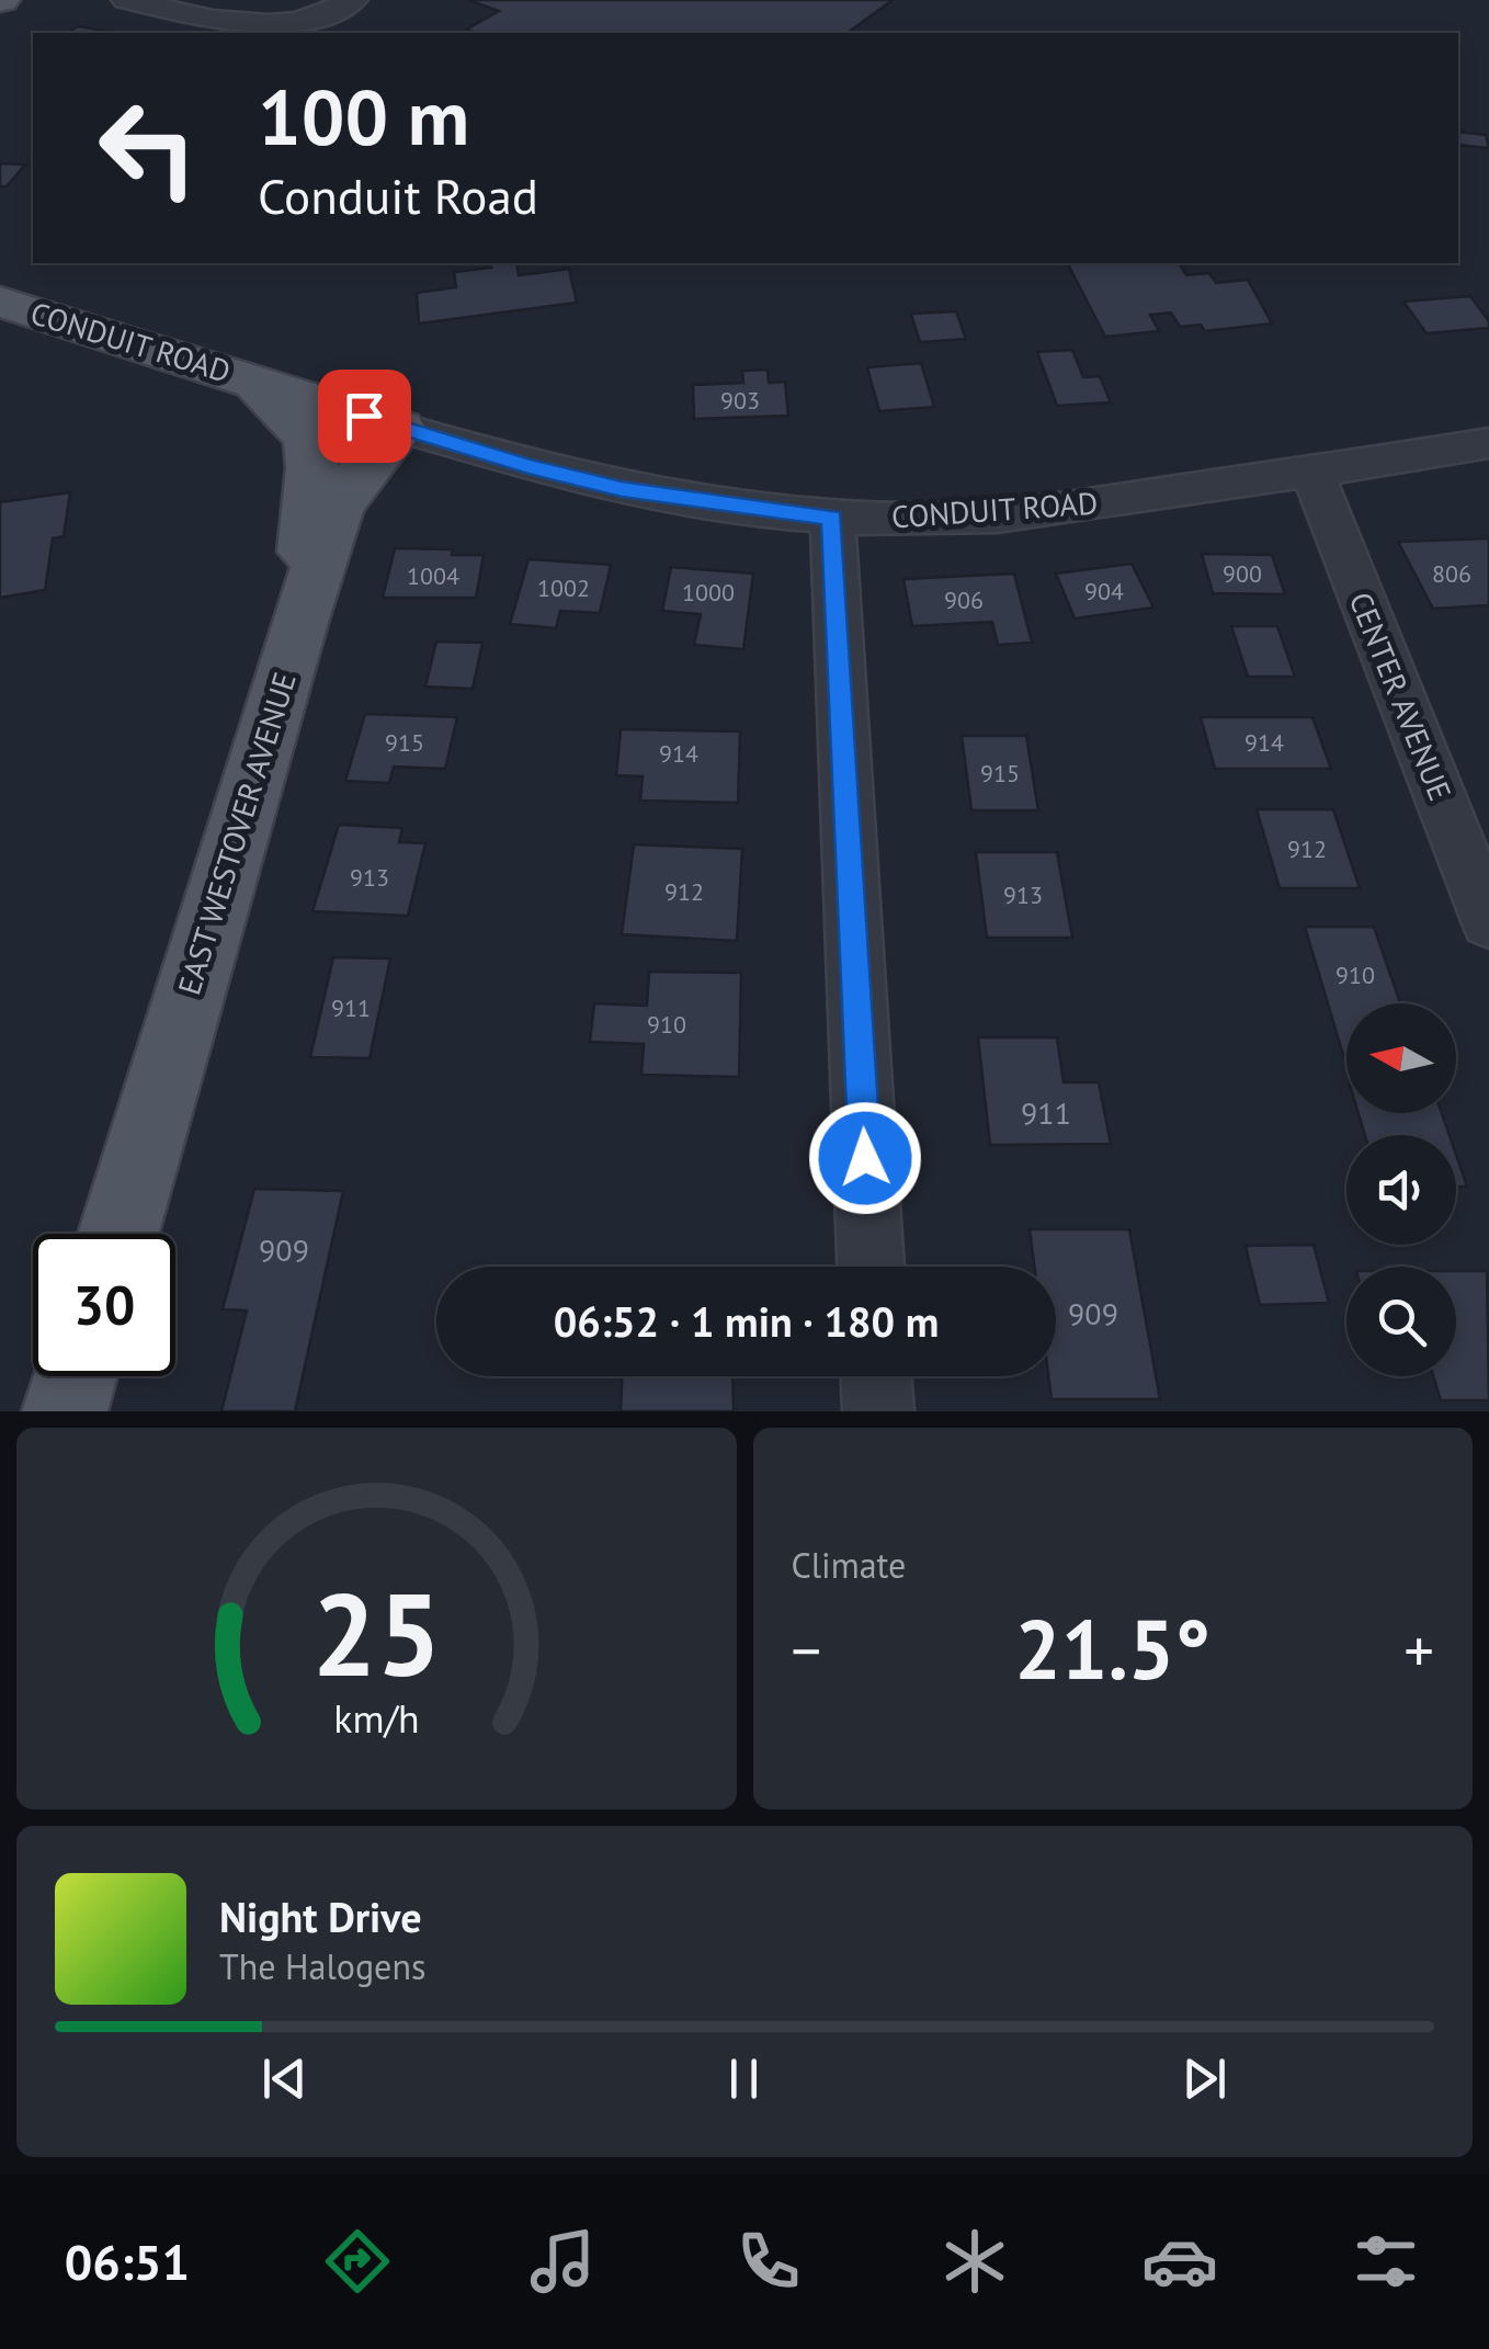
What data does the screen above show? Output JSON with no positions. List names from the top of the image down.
{
  "streets": {
    "main road": ["CONDUIT ROAD", "EAST WESTOVER AVENUE"],
    "street": ["CENTER AVENUE"]
  },
  "crossings": [
    ["CONDUIT ROAD", "CENTER AVENUE"],
    ["CONDUIT ROAD", "EAST WESTOVER AVENUE"]
  ],
  "house_numbers": [
    "903",
    "900",
    "806",
    "1004",
    "1002",
    "904",
    "1000",
    "906",
    "915",
    "914",
    "914",
    "915",
    "912",
    "913",
    "912",
    "913",
    "910",
    "911",
    "910",
    "911",
    "909",
    "909"
  ],
  "north": "left",
  "page": {
    "turn": ["100 m", "Conduit Road"],
    "limit": "30",
    "trip": "06:52 · 1 min · 180 m",
    "tile": "Climate",
    "heat": ["−", "21.5°", "+"],
    "song": ["Night Drive", "The Halogens"],
    "tabs": "06:51",
    "gauge": ["25", "km/h"]
  }
}
